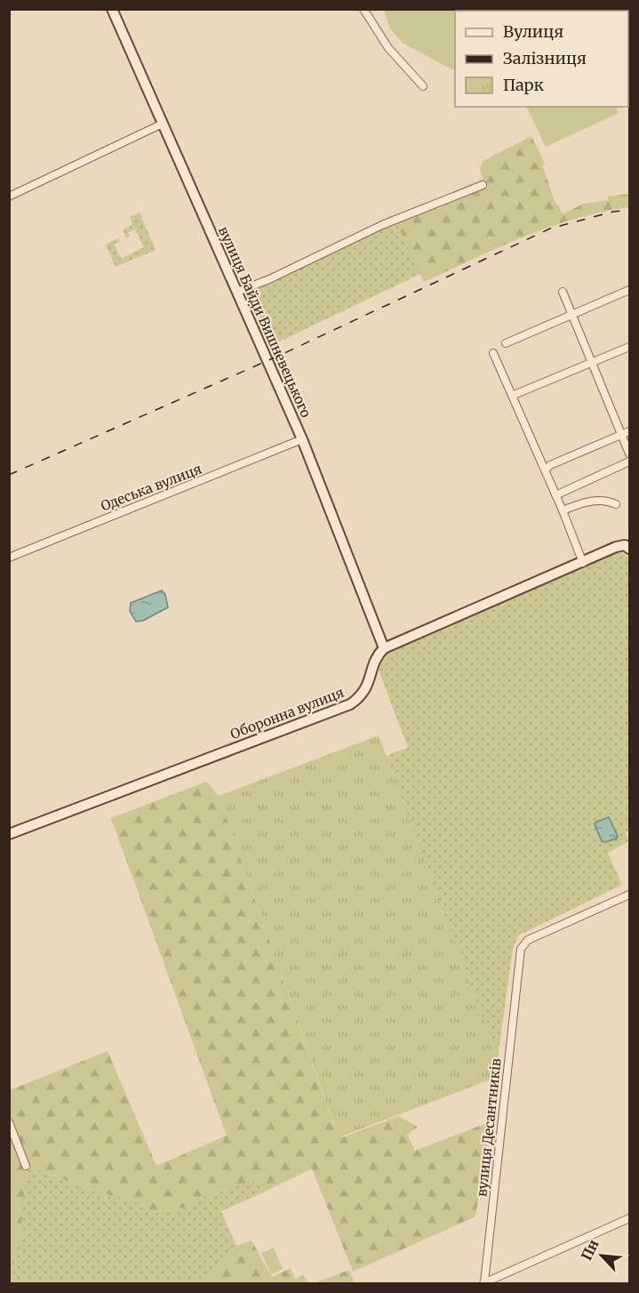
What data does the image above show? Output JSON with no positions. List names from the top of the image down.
{
  "streets": {
    "street": [
      "вулиця Байди Вишневецького",
      "Одеська вулиця",
      "Оборонна вулиця",
      "вулиця Десантників"
    ]
  },
  "crossings": [
    ["вулиця Байди Вишневецького", "Одеська вулиця"],
    ["вулиця Байди Вишневецького", "Оборонна вулиця"]
  ],
  "legend": ["Вулиця", "Залізниця", "Парк"],
  "north": "top left"
}
